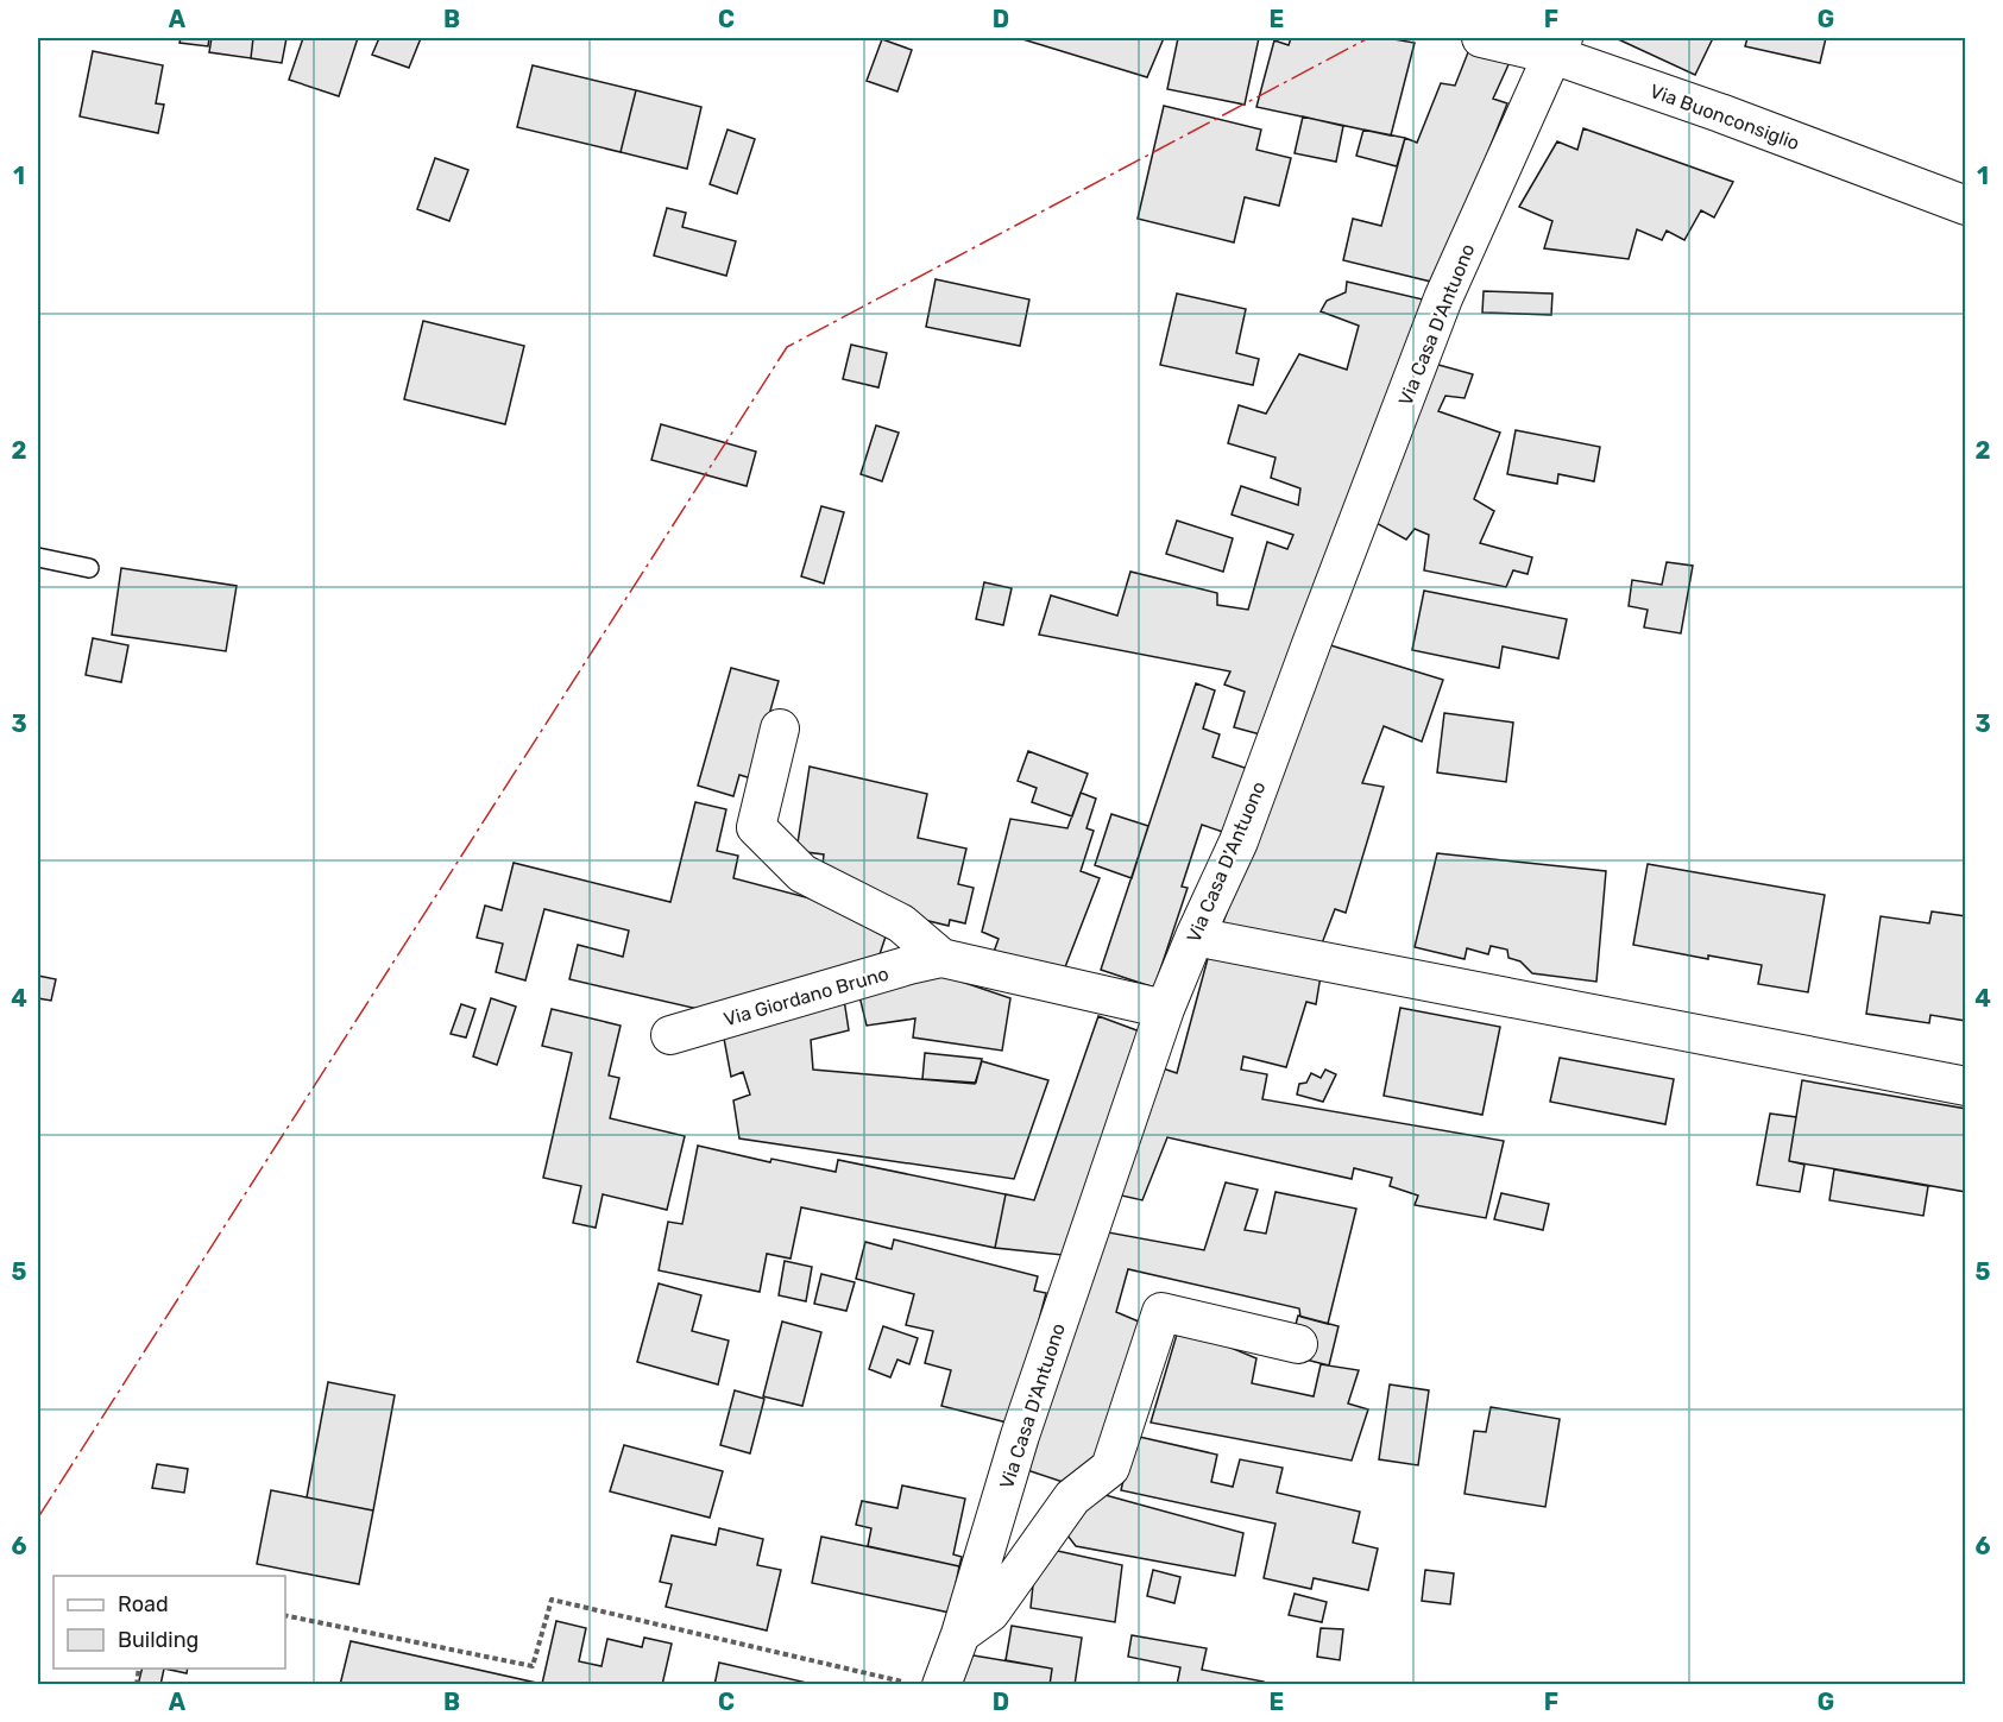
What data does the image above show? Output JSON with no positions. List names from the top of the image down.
{
  "streets": {
    "street": ["Via Buonconsiglio", "Via Casa D'Antuono", "Via Giordano Bruno"]
  },
  "crossings": [
    ["Via Buonconsiglio", "Via Casa D'Antuono"],
    ["Via Casa D'Antuono", "Via Giordano Bruno"]
  ],
  "legend": ["Road", "Building"],
  "grid": {
    "columns": [
      "A",
      "B",
      "C",
      "D",
      "E",
      "F",
      "G"
    ],
    "rows": [
      "1",
      "2",
      "3",
      "4",
      "5",
      "6"
    ]
  }
}
